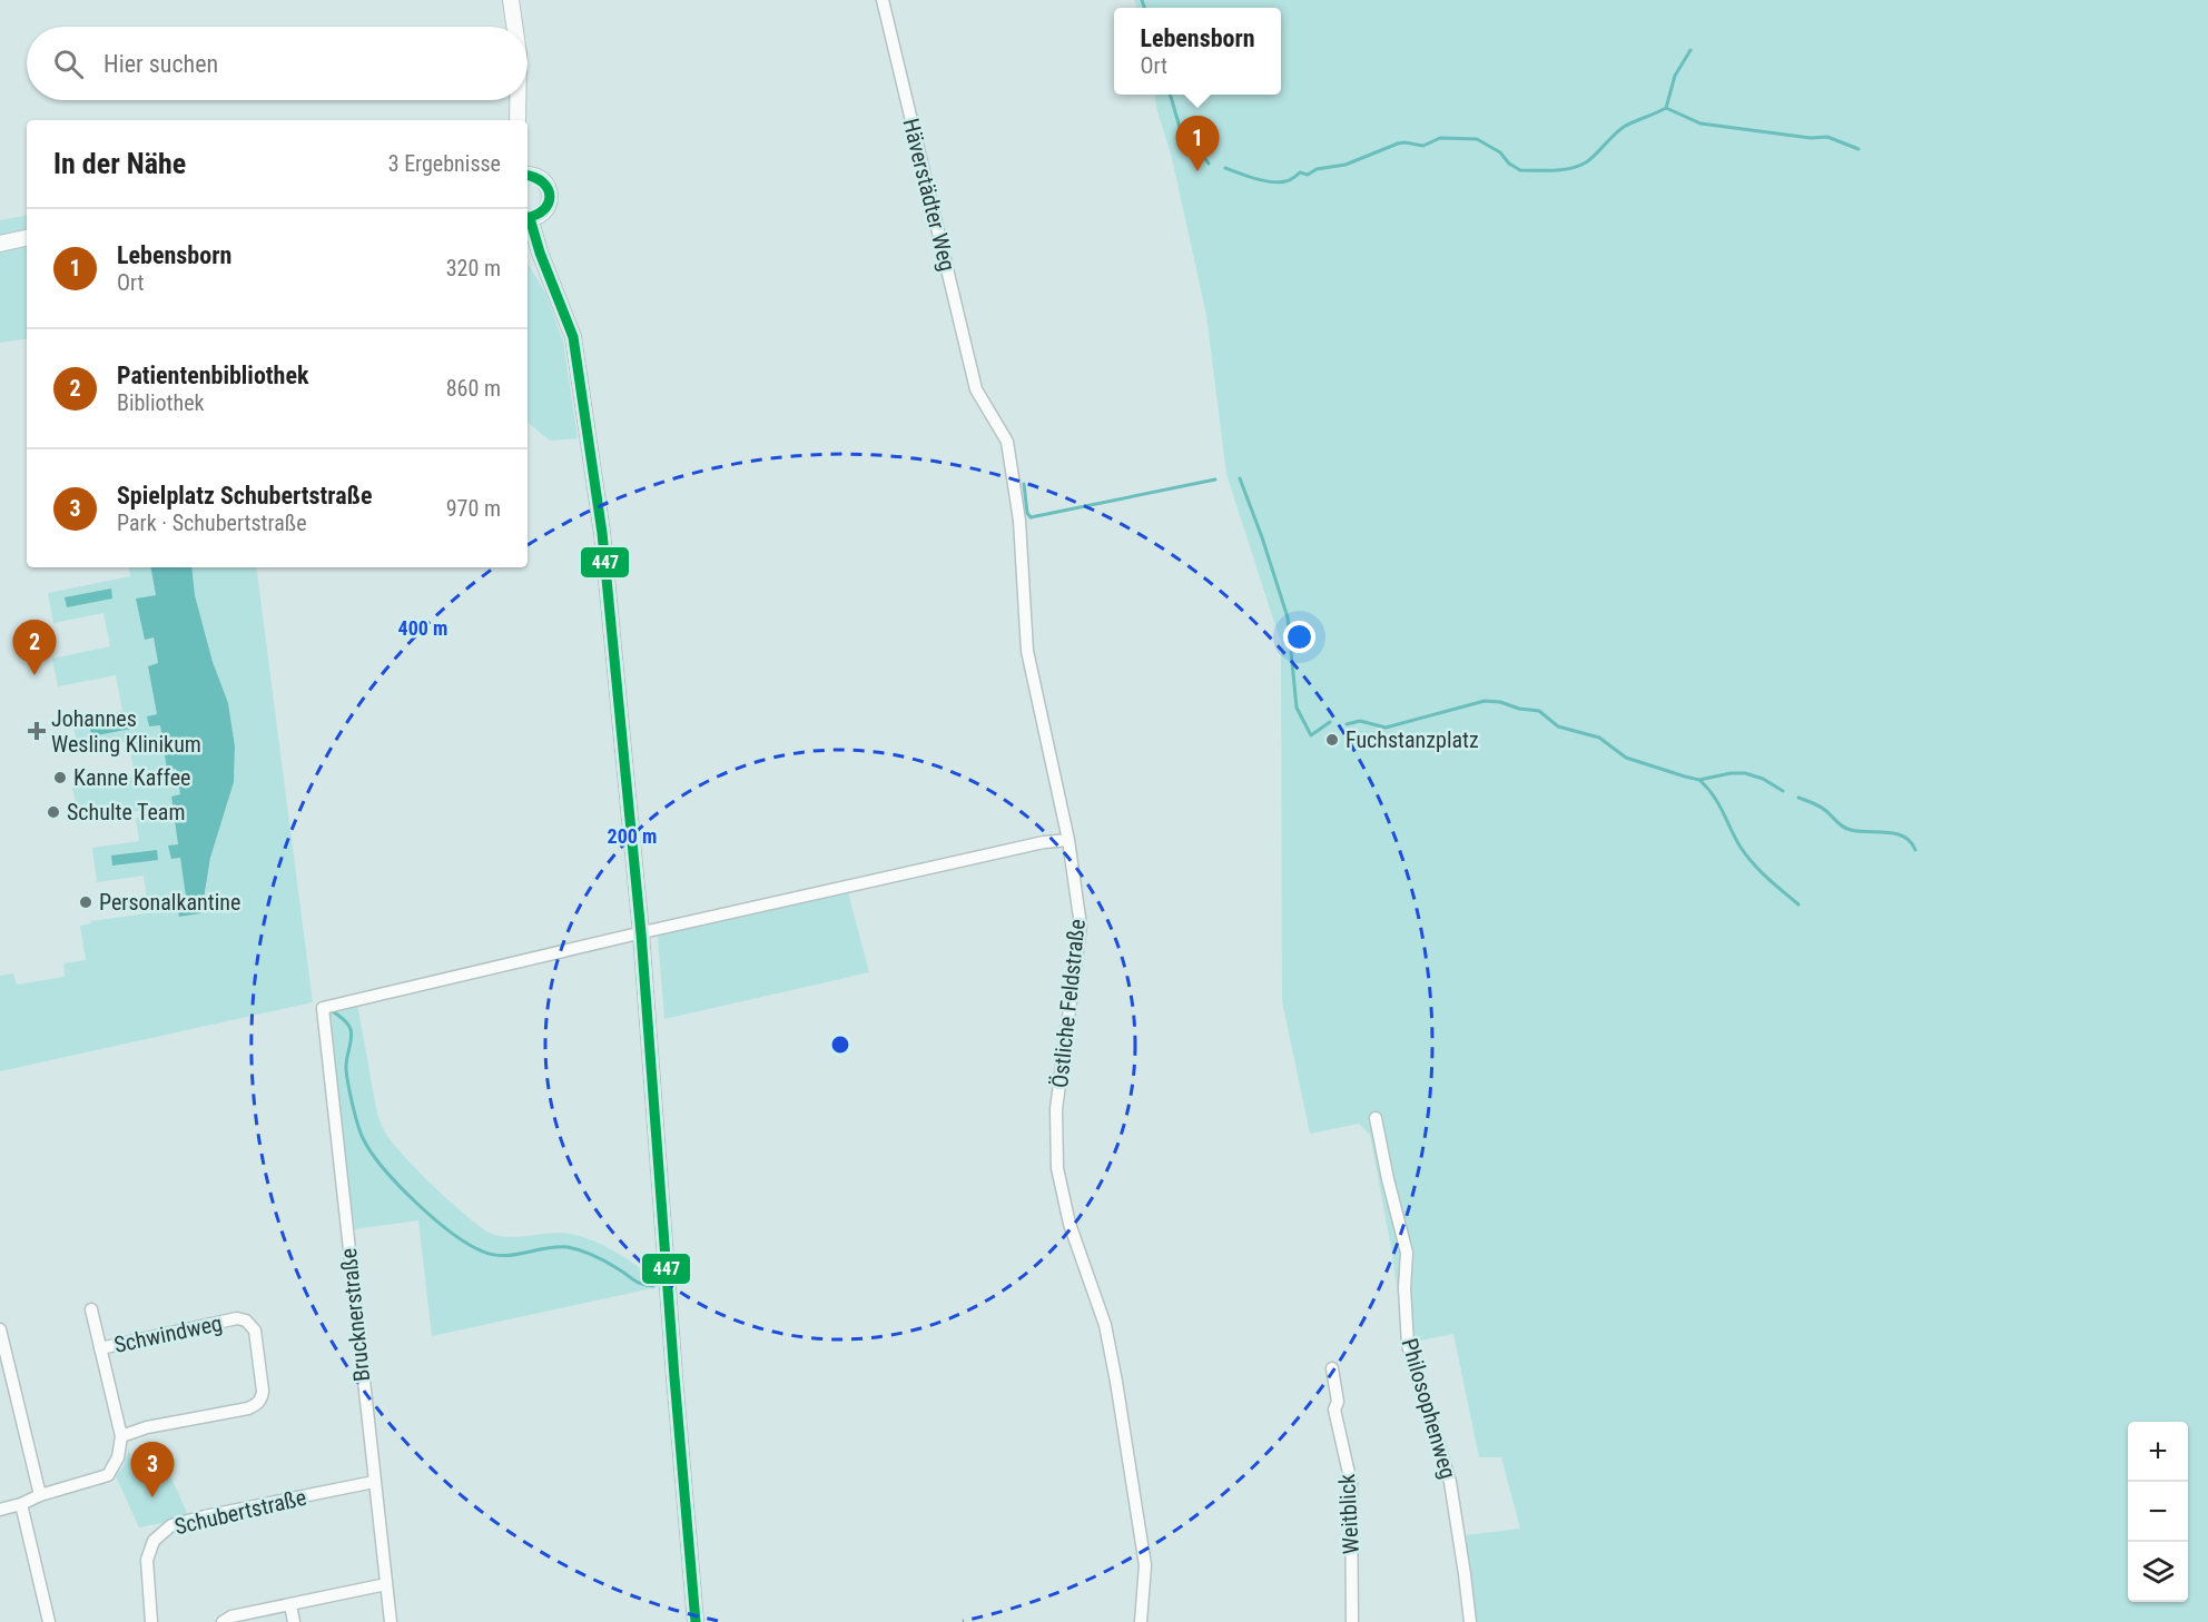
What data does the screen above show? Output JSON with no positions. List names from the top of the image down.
{
  "streets": {
    "street": [
      "Häverstädter Weg",
      "Östliche Feldstraße",
      "Brucknerstraße",
      "Schwindweg",
      "Philosophenweg",
      "Schubertstraße",
      "Weitblick"
    ]
  },
  "crossings": [
    ["Häverstädter Weg", "Östliche Feldstraße"],
    ["Brucknerstraße", "Schubertstraße"]
  ],
  "places": {
    "health": ["Johannes Wesling Klinikum"],
    "other": [
      "Fuchstanzplatz",
      "Kanne Kaffee",
      "Schulte Team",
      "Personalkantine"
    ]
  },
  "lines": ["transit line 447"],
  "page": {
    "popup": ["Lebensborn", "Ort"],
    "search": "Hier suchen",
    "pins": ["1", "2", "3"],
    "heading": ["In der Nähe", "3 Ergebnisse"],
    "list": [
      {
        "mark": "1",
        "name": "Lebensborn",
        "note": "Ort",
        "value": "320 m"
      },
      {
        "mark": "2",
        "name": "Patientenbibliothek",
        "note": "Bibliothek",
        "value": "860 m"
      },
      {
        "mark": "3",
        "name": "Spielplatz Schubertstraße",
        "note": "Park · Schubertstraße",
        "value": "970 m"
      }
    ],
    "map_buttons": ["+", "−"]
  },
  "rings": ["400 m", "200 m"]
}
